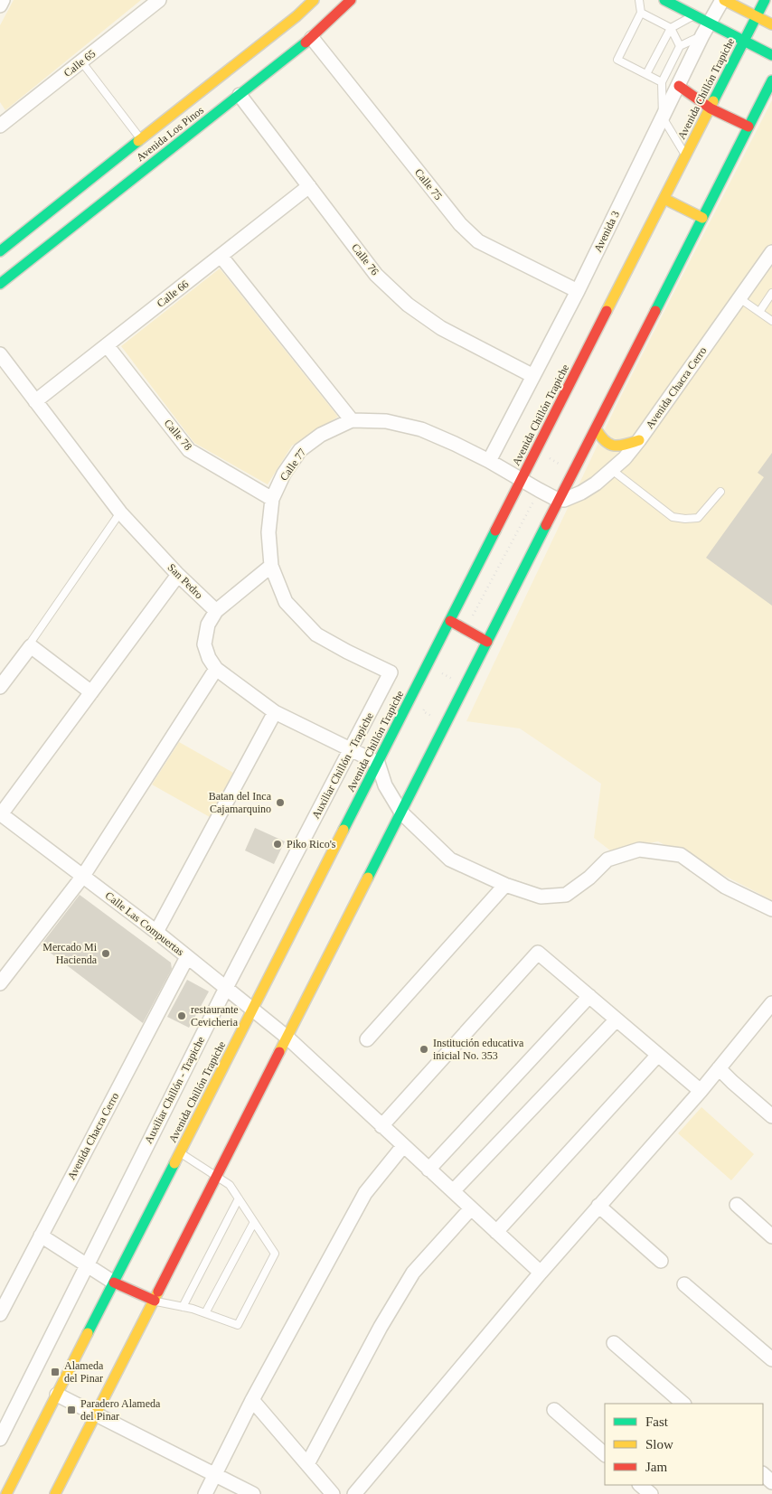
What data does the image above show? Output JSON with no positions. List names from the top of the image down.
{
  "streets": {
    "main road": ["Avenida Chillón Trapiche", "Avenida Los Pinos"],
    "street": [
      "Calle 65",
      "Calle 75",
      "Avenida 3",
      "Calle 76",
      "Calle 66",
      "Avenida Chacra Cerro",
      "Calle 78",
      "Calle 77",
      "San Pedro",
      "Auxiliar Chillón - Trapiche",
      "Calle Las Compuertas"
    ]
  },
  "crossings": [
    ["Avenida Chillón Trapiche", "Calle 77"],
    ["Avenida Chillón Trapiche", "Calle Las Compuertas"],
    ["Avenida Los Pinos", "Calle 75"],
    ["Avenida Los Pinos", "Calle 76"],
    ["Calle 75", "Avenida 3"],
    ["Avenida 3", "Calle 76"],
    ["Avenida 3", "Calle 77"],
    ["Calle 76", "Calle 66"],
    ["Calle 66", "Calle 78"],
    ["Calle 66", "San Pedro"],
    ["Avenida Chacra Cerro", "Calle 77"],
    ["Avenida Chacra Cerro", "Calle Las Compuertas"],
    ["Calle 78", "Calle 77"],
    ["Calle 77", "Auxiliar Chillón - Trapiche"],
    ["Auxiliar Chillón - Trapiche", "Calle Las Compuertas"]
  ],
  "places": {
    "other": [
      "Batan del Inca Cajamarquino",
      "Piko Rico's",
      "Mercado Mi Hacienda",
      "restaurante Cevicheria",
      "Institución educativa inicial No. 353"
    ],
    "transit": ["Alameda del Pinar", "Paradero Alameda del Pinar"]
  },
  "legend": ["Fast", "Slow", "Jam"]
}
